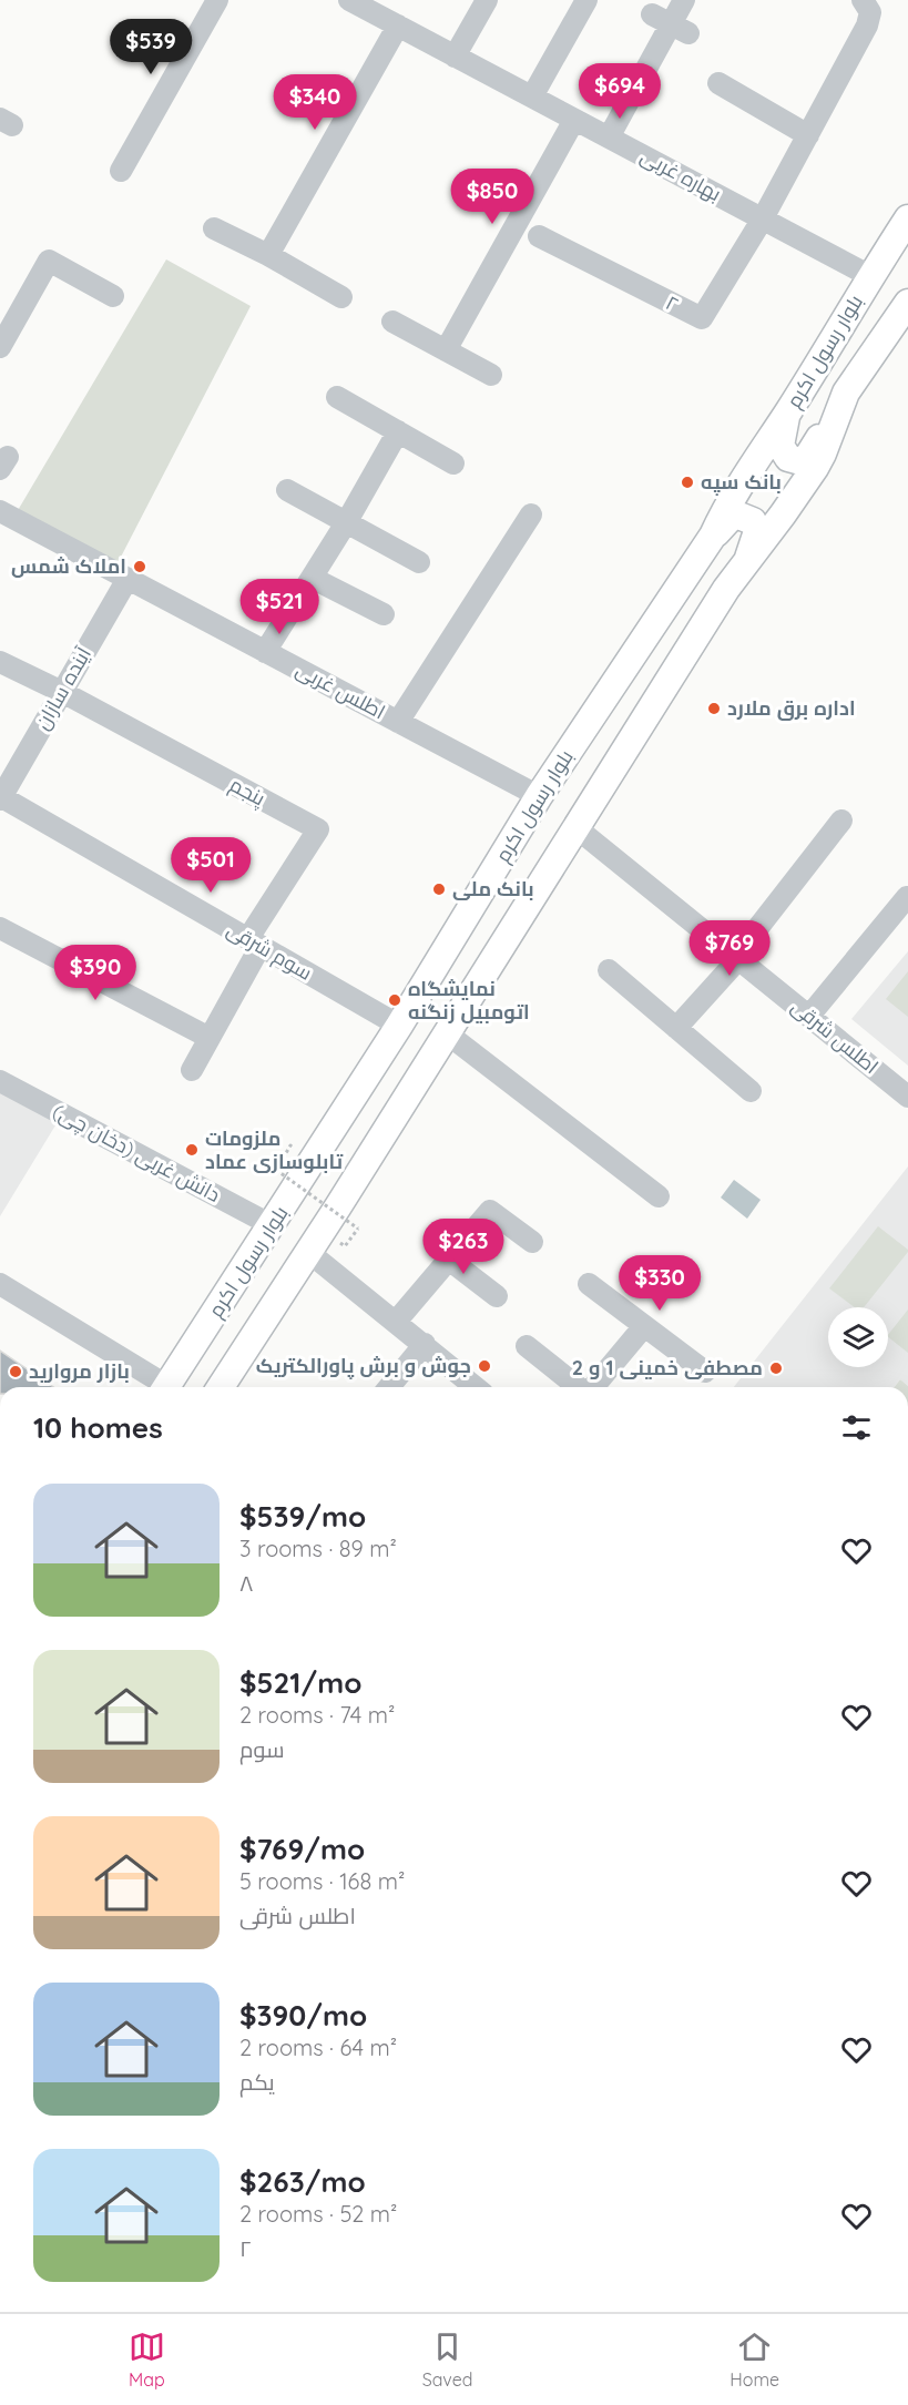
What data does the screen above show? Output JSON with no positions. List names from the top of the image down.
{
  "streets": {
    "main road": ["بلوار رسول اکرم"],
    "street": [
      "بهاره غربی",
      "۲",
      "آینده سازان",
      "اطلس غربی",
      "پنجم",
      "سوم شرقی",
      "اطلس شرقی",
      "دانش غربی (دخان چی)"
    ]
  },
  "crossings": [
    ["بهاره غربی", "۲"],
    ["بهاره غربی", "بلوار رسول اکرم"],
    ["بلوار رسول اکرم", "اطلس غربی"],
    ["بلوار رسول اکرم", "سوم شرقی"],
    ["بلوار رسول اکرم", "اطلس شرقی"],
    ["بلوار رسول اکرم", "دانش غربی (دخان چی)"],
    ["آینده سازان", "اطلس غربی"],
    ["آینده سازان", "پنجم"],
    ["آینده سازان", "سوم شرقی"],
    ["پنجم", "سوم شرقی"]
  ],
  "places": [
    "بانک سپه",
    "املاک شمس",
    "اداره برق ملارد",
    "بانک ملی",
    "نمایشگاه اتومبیل زنگنه",
    "ملزومات تابلوسازی عماد",
    "جوش و برش پاورالکتریک",
    "مصطفی خمینی 1 و 2",
    "بازار مروارید"
  ],
  "page": {
    "price": [
      "$539",
      "$694",
      "$340",
      "$850",
      "$521",
      "$501",
      "$769",
      "$390",
      "$263",
      "$330"
    ],
    "heading": "10 homes",
    "list": [
      {
        "name": "$539/mo",
        "note": "3 rooms · 89 m² · ۸"
      },
      {
        "name": "$521/mo",
        "note": "2 rooms · 74 m² · سوم"
      },
      {
        "name": "$769/mo",
        "note": "5 rooms · 168 m² · اطلس شرقی"
      },
      {
        "name": "$390/mo",
        "note": "2 rooms · 64 m² · یکم"
      },
      {
        "name": "$263/mo",
        "note": "2 rooms · 52 m² · ۲"
      }
    ],
    "tabs": ["Map", "Saved", "Home"]
  }
}
